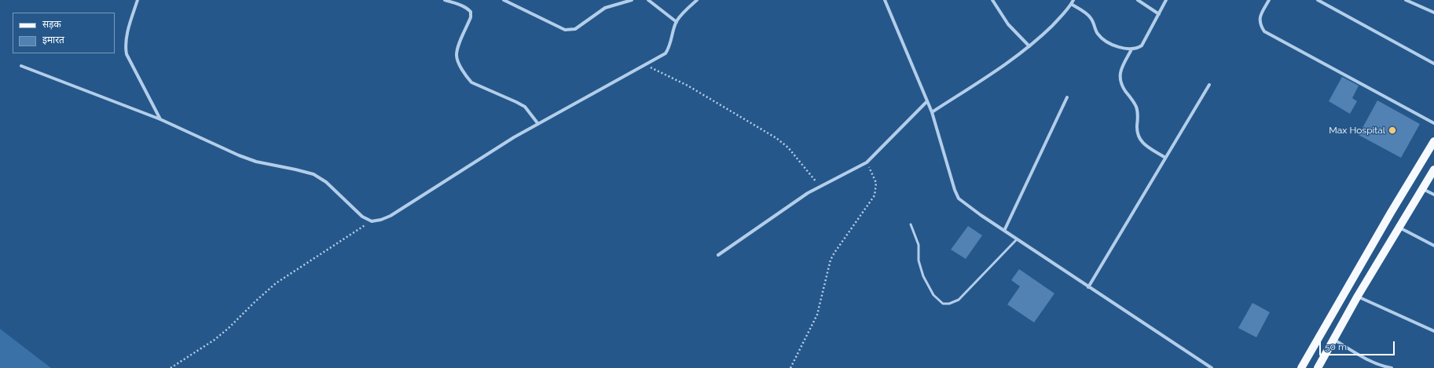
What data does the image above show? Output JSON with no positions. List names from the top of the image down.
{
  "places": ["Max Hospital"],
  "legend": ["सड़क", "इमारत"],
  "scale_bar": "50 m"
}
